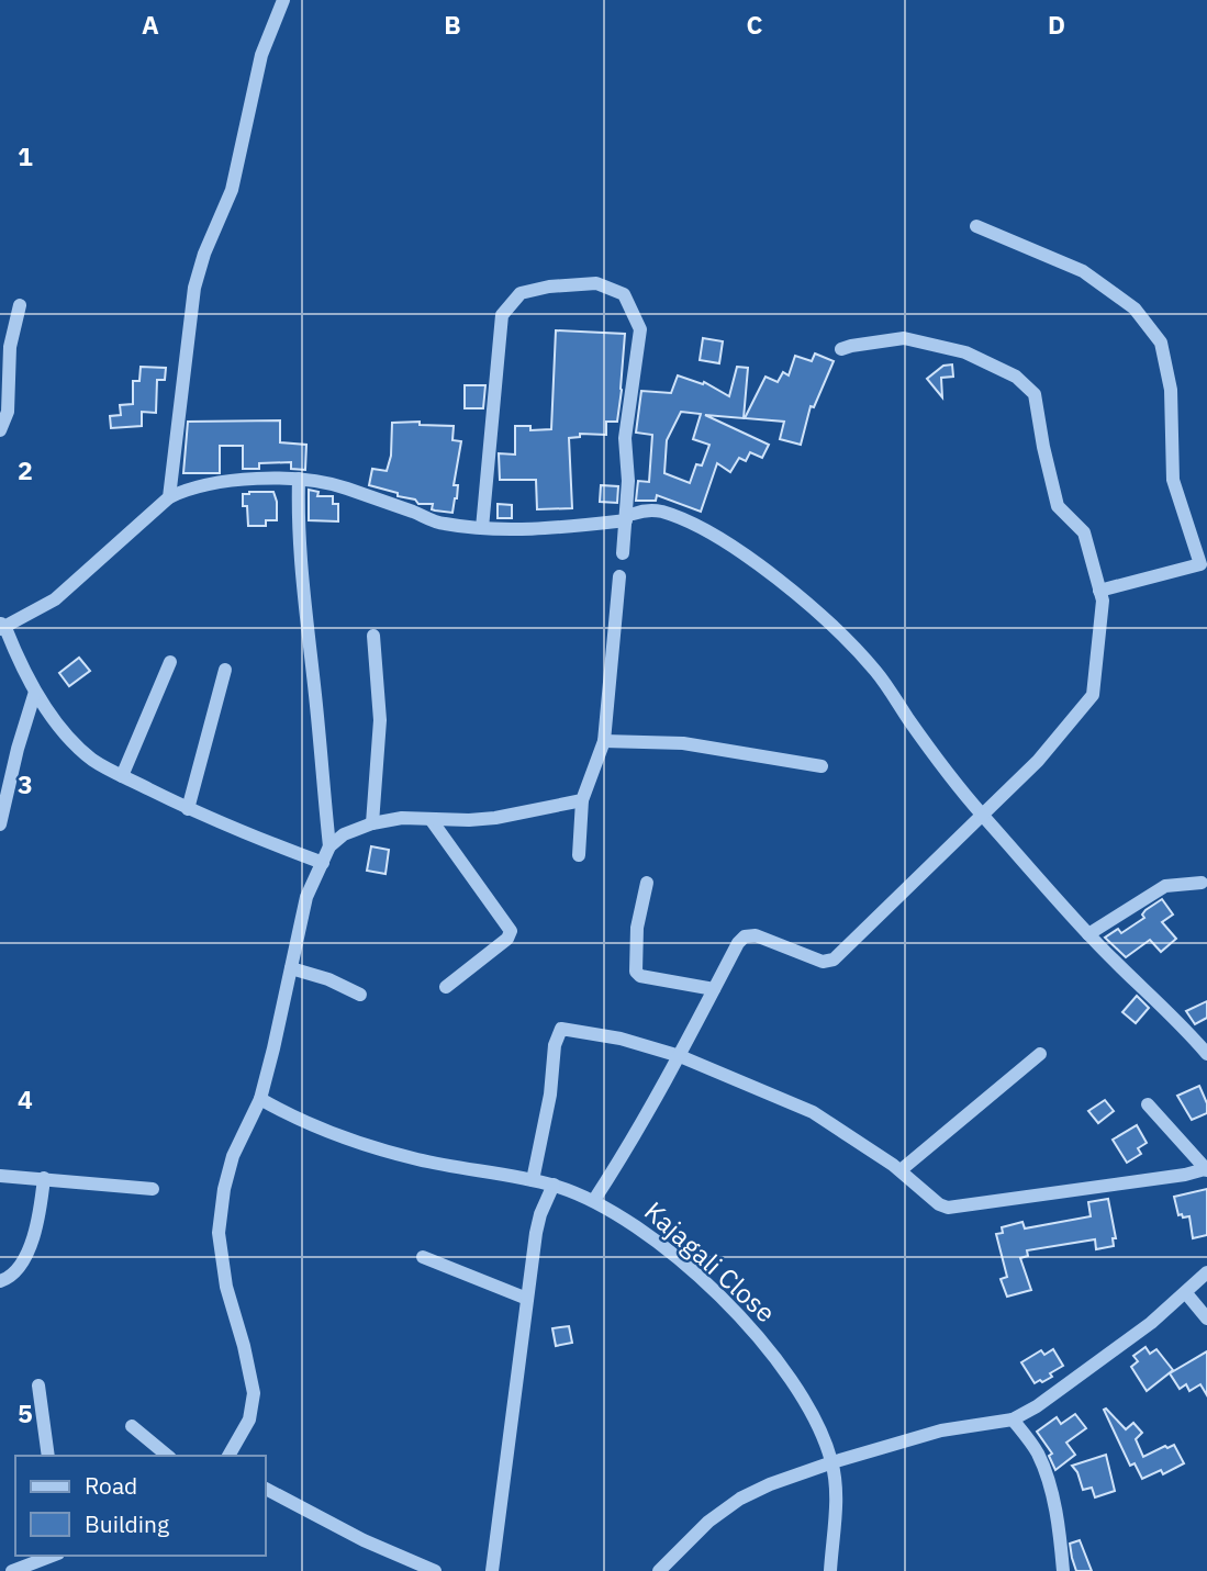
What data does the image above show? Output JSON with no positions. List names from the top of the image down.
{
  "streets": {
    "street": ["Kajagali Close"]
  },
  "legend": ["Road", "Building"],
  "grid": {
    "columns": [
      "A",
      "B",
      "C",
      "D"
    ],
    "rows": [
      "1",
      "2",
      "3",
      "4",
      "5"
    ]
  }
}
